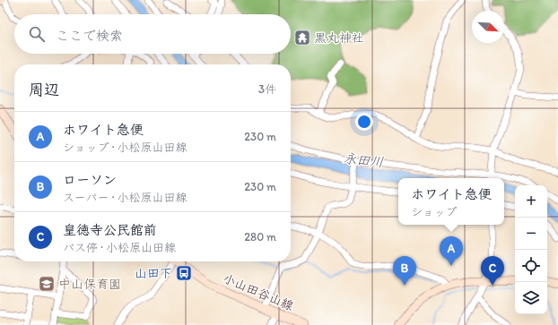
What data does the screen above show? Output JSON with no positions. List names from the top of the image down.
{
  "streets": {
    "main road": ["小山田谷山線"]
  },
  "water": ["永田川"],
  "places": {
    "temple": ["黒丸神社"],
    "bus stop": ["山田下"],
    "school or university": ["中山保育園"]
  },
  "north": "bottom right",
  "page": {
    "search": "ここで検索",
    "heading": ["周辺", "3件"],
    "list": [
      {
        "mark": "A",
        "name": "ホワイト急便",
        "note": "ショップ · 小松原山田線",
        "value": "230 m"
      },
      {
        "mark": "B",
        "name": "ローソン",
        "note": "スーパー · 小松原山田線",
        "value": "230 m"
      },
      {
        "mark": "C",
        "name": "皇徳寺公民館前",
        "note": "バス停 · 小松原山田線",
        "value": "280 m"
      }
    ],
    "popup": ["ホワイト急便", "ショップ"],
    "map_buttons": ["+", "−"],
    "pins": ["A", "B", "C"]
  }
}
